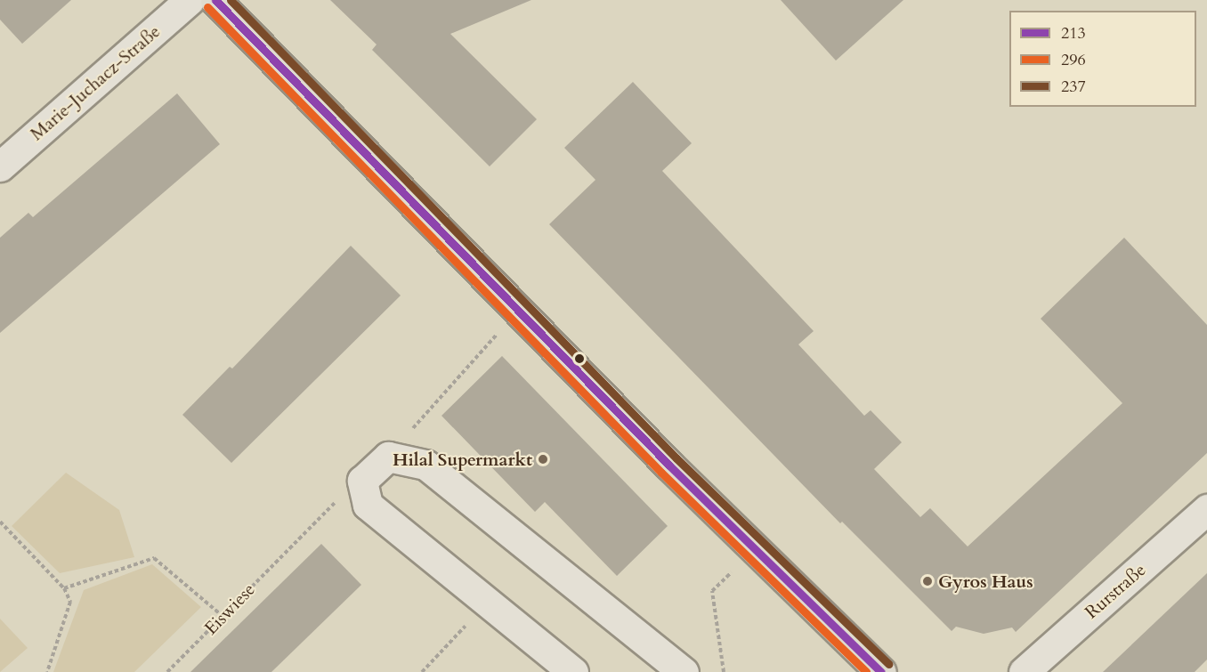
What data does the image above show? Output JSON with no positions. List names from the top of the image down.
{
  "streets": {
    "street": ["Marie-Juchacz-Straße", "Rurstraße"],
    "path": ["Eiswiese"]
  },
  "places": ["Hilal Supermarkt", "Gyros Haus"],
  "lines": ["transit line 213", "transit line 237", "transit line 296"],
  "legend": ["213", "296", "237"]
}
